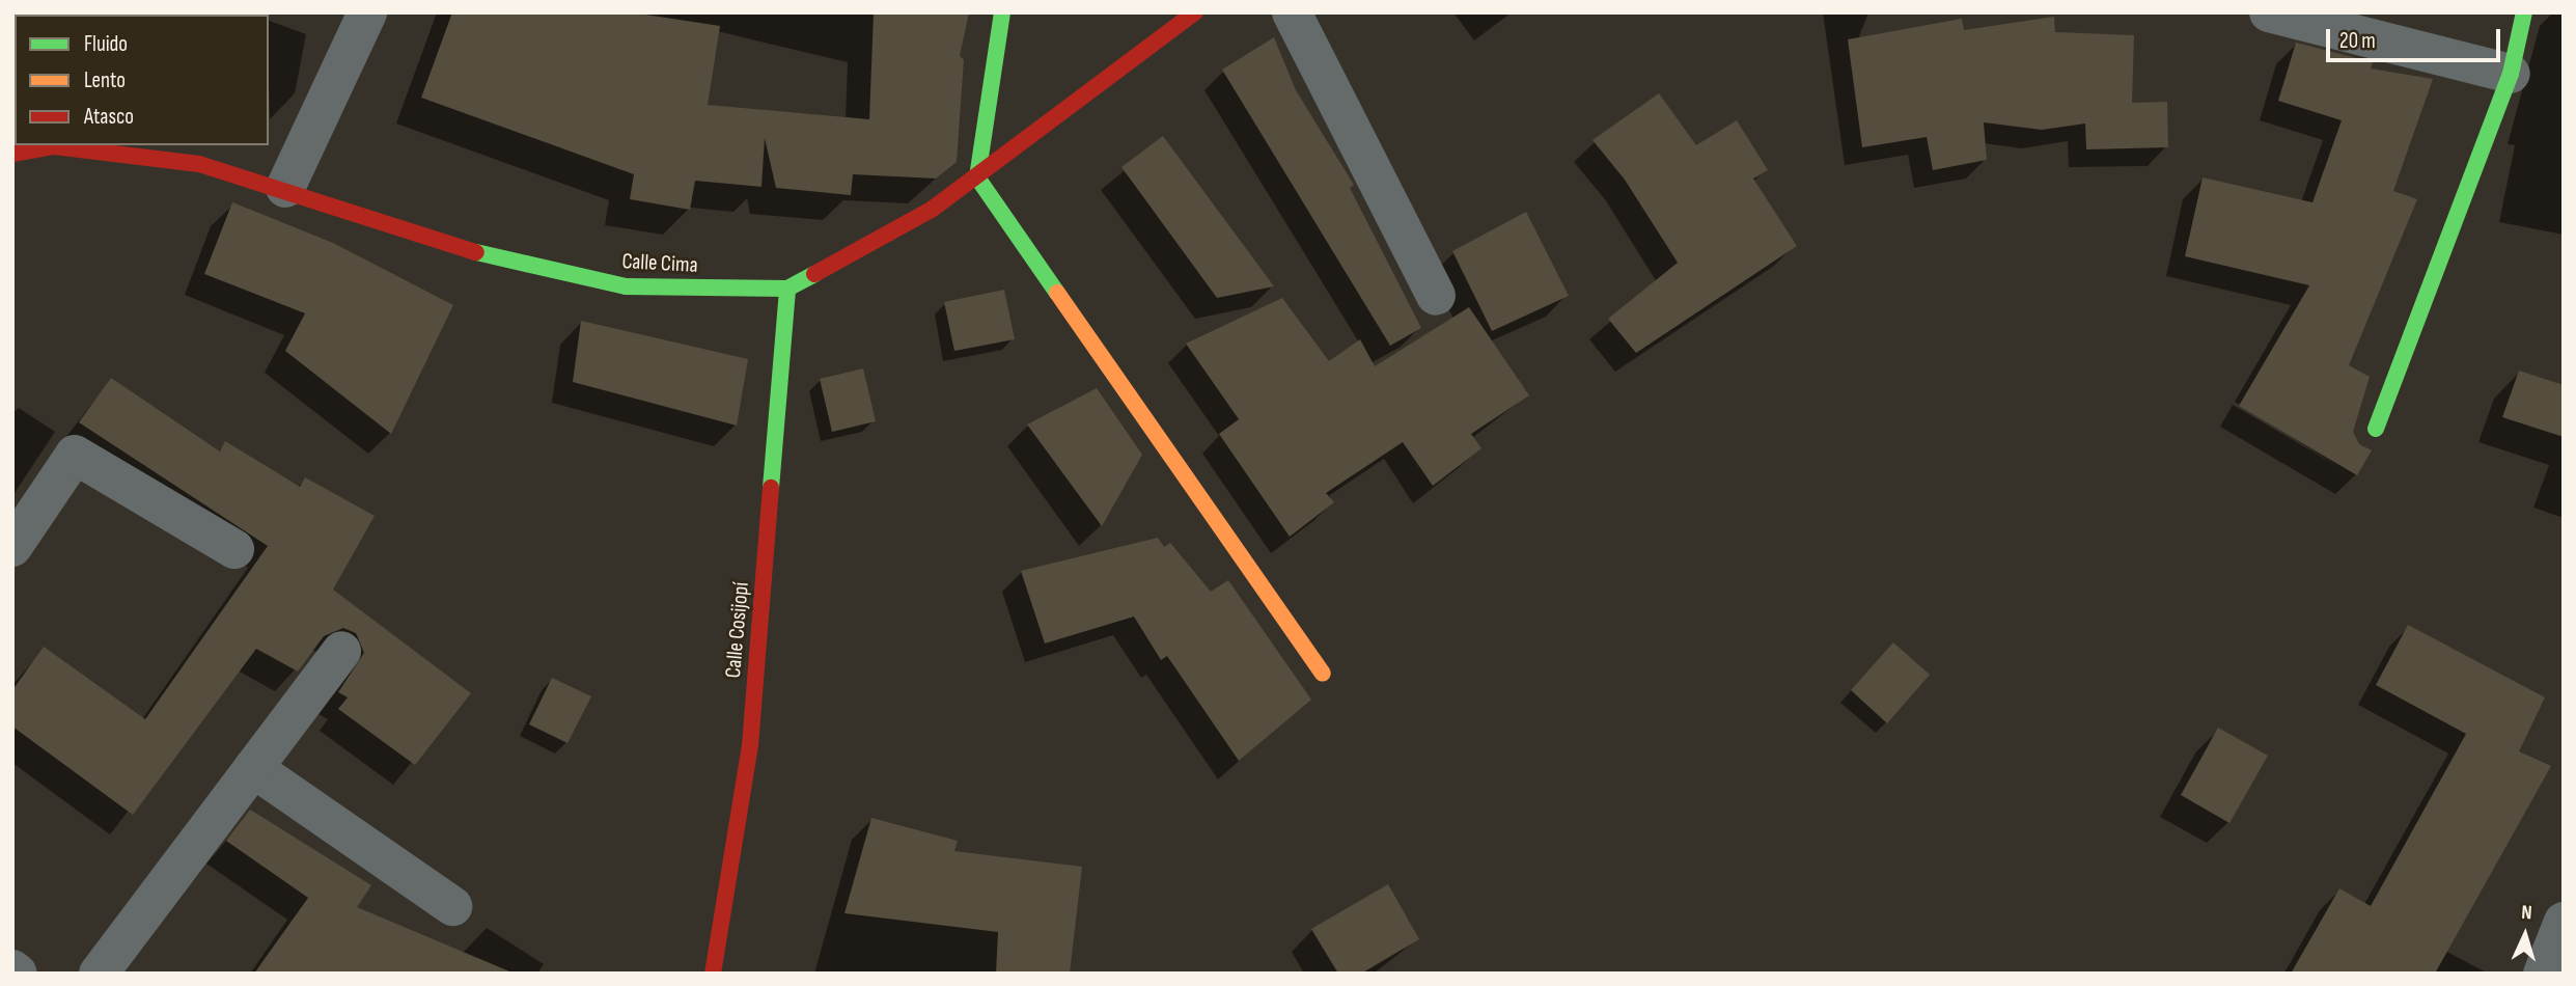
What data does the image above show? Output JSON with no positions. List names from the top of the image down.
{
  "streets": {
    "street": ["Calle Cima", "Calle Cosijopí"]
  },
  "crossings": [
    ["Calle Cima", "Calle Cosijopí"]
  ],
  "legend": ["Fluido", "Lento", "Atasco"],
  "scale_bar": "20 m",
  "north": "top"
}
